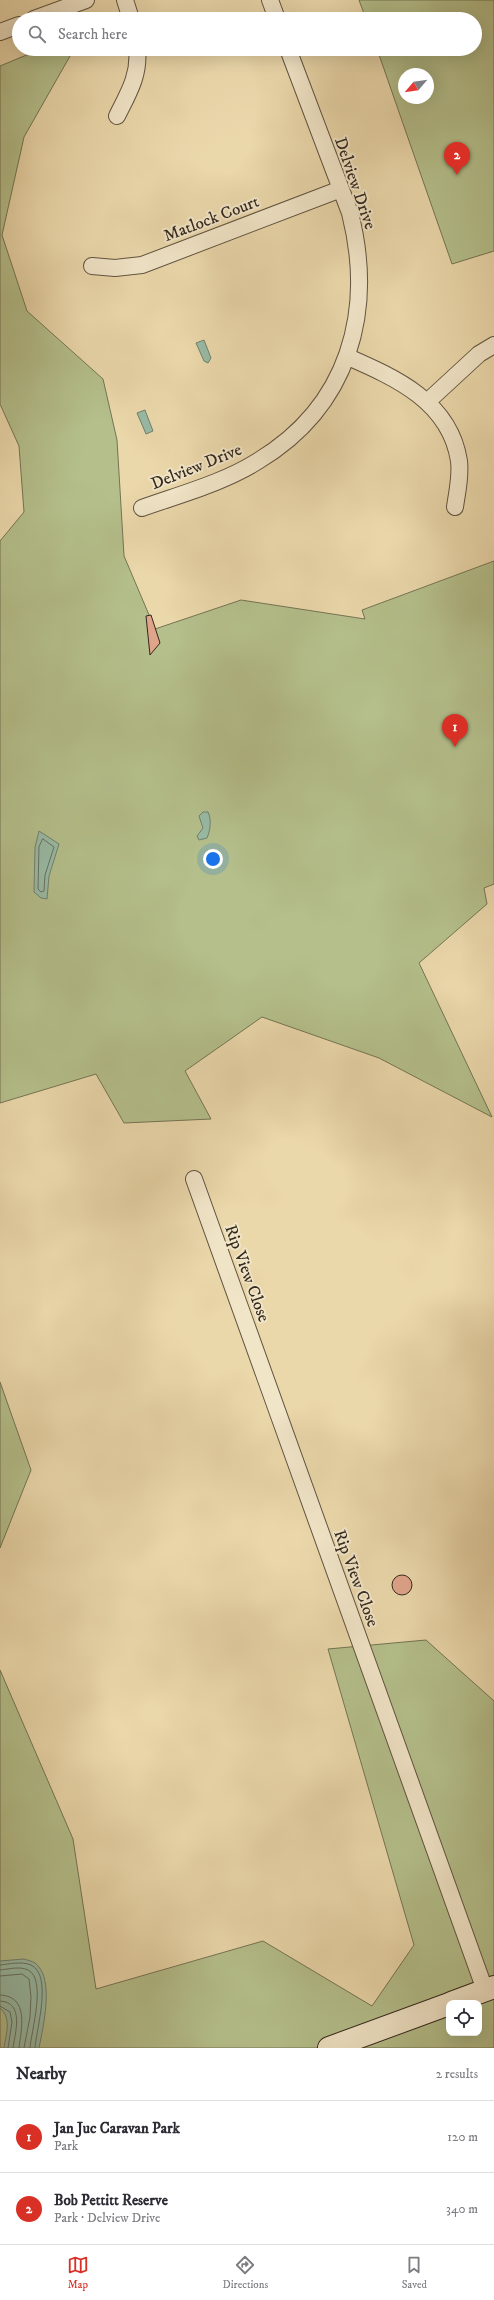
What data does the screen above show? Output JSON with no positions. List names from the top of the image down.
{
  "streets": {
    "street": ["Delview Drive", "Matlock Court", "Rip View Close"]
  },
  "crossings": [
    ["Delview Drive", "Matlock Court"]
  ],
  "north": "bottom left",
  "page": {
    "search": "Search here",
    "pins": ["2", "1"],
    "heading": ["Nearby", "2 results"],
    "list": [
      {
        "mark": "1",
        "name": "Jan Juc Caravan Park",
        "note": "Park",
        "value": "120 m"
      },
      {
        "mark": "2",
        "name": "Bob Pettitt Reserve",
        "note": "Park · Delview Drive",
        "value": "340 m"
      }
    ],
    "nav": ["Map", "Directions", "Saved"]
  }
}
